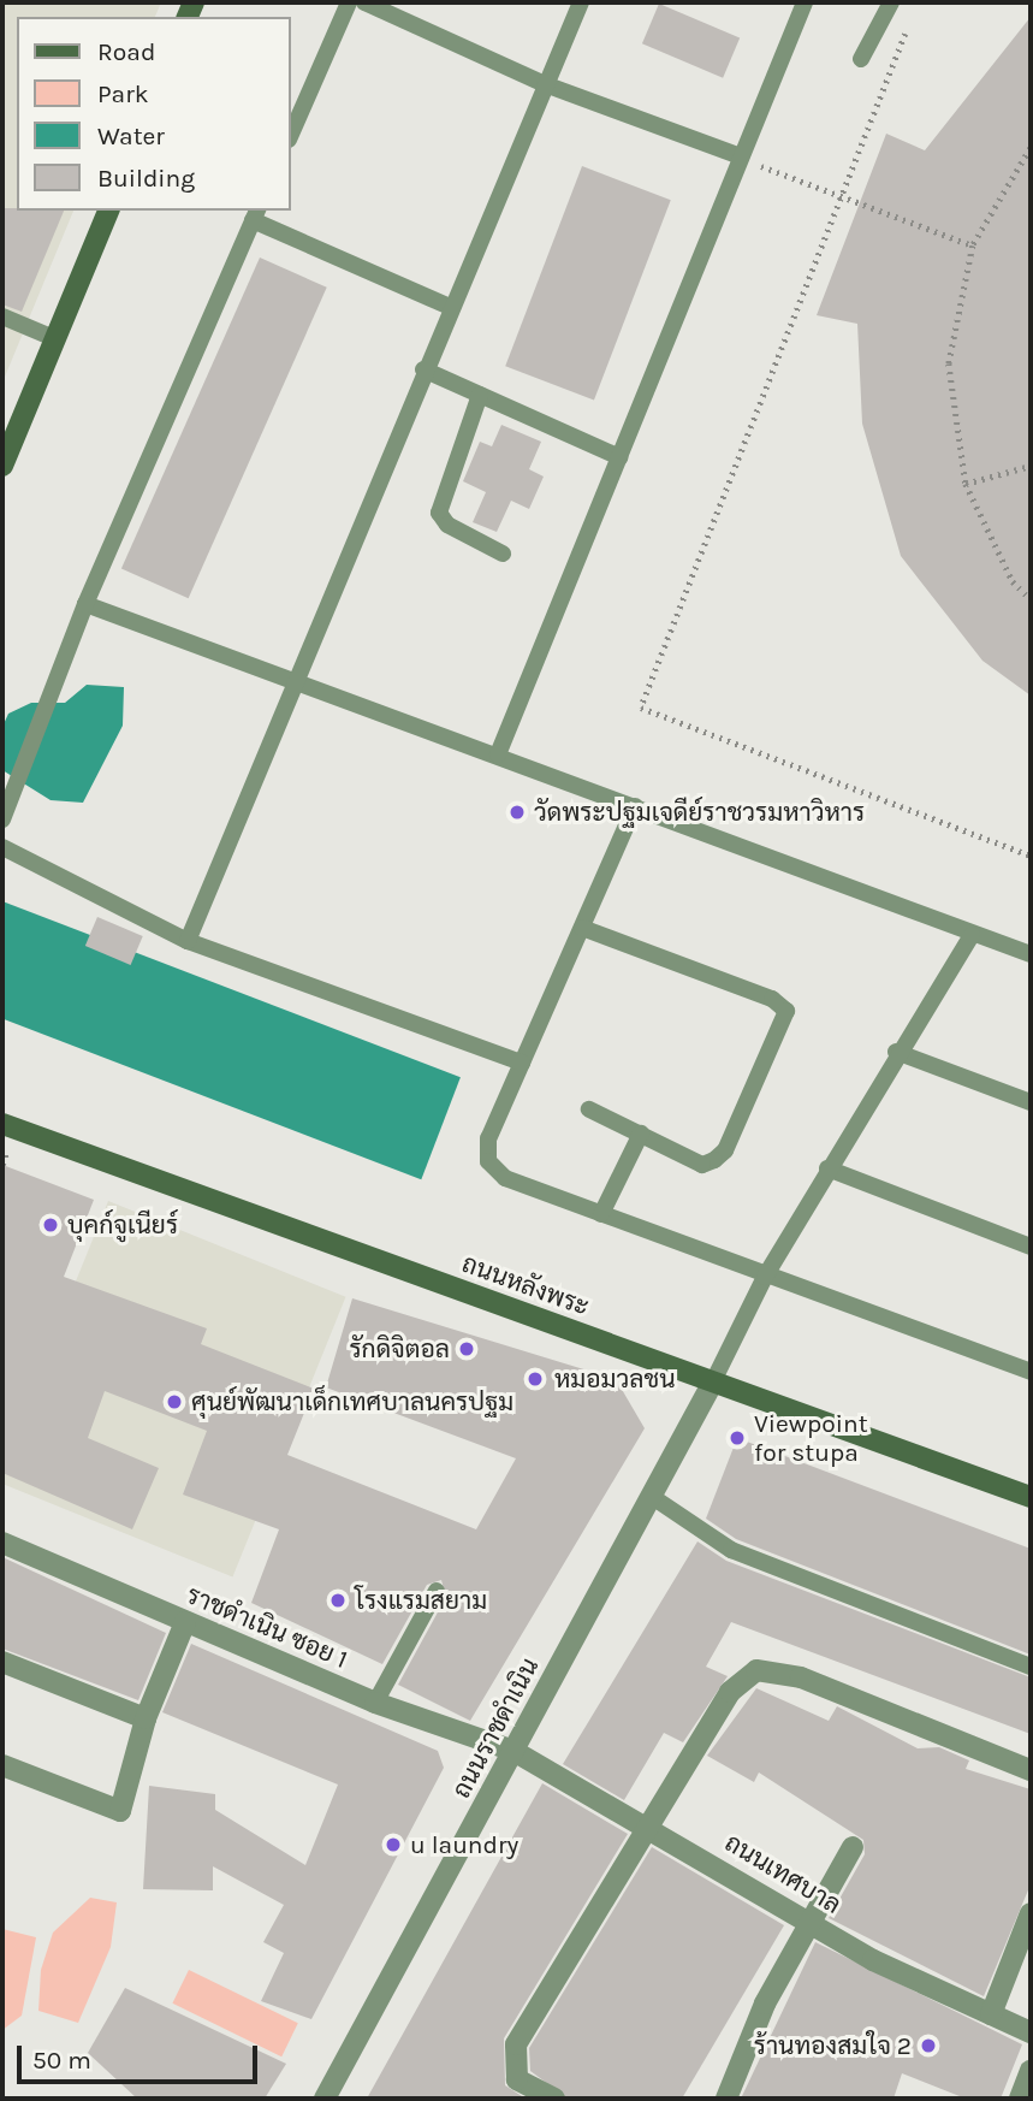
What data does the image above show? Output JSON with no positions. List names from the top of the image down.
{
  "streets": {
    "main road": ["ถนนหลังพระ"],
    "street": ["ราชดำเนิน ซอย 1", "ถนนราชดำเนิน", "ถนนเทศบาล"]
  },
  "crossings": [
    ["ถนนหลังพระ", "ถนนราชดำเนิน"],
    ["ราชดำเนิน ซอย 1", "ถนนราชดำเนิน"],
    ["ราชดำเนิน ซอย 1", "ถนนเทศบาล"],
    ["ถนนราชดำเนิน", "ถนนเทศบาล"]
  ],
  "places": [
    "วัดพระปฐมเจดีย์ราชวรมหาวิหาร",
    "บุคก์จูเนียร์",
    "รักดิจิตอล",
    "หมอมวลชน",
    "ศุนย์พัฒนาเด็กเทศบาลนครปฐม",
    "Viewpoint for stupa",
    "โรงแรมสยาม",
    "u laundry",
    "ร้านทองสมใจ 2"
  ],
  "legend": [
    "Road",
    "Park",
    "Water",
    "Building"
  ],
  "scale_bar": "50 m"
}
